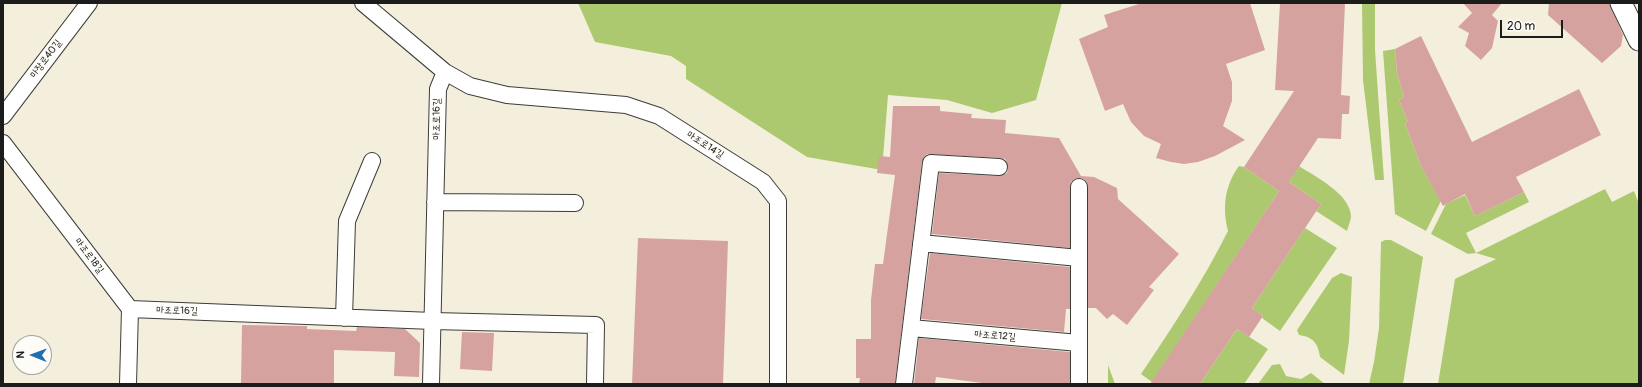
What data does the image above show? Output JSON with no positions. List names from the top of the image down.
{
  "streets": {
    "street": [
      "마장로40길",
      "마조로16길",
      "마조로14길",
      "마조로18길",
      "마조로12길"
    ]
  },
  "crossings": [
    ["마조로16길", "마조로14길"],
    ["마조로16길", "마조로18길"]
  ],
  "scale_bar": "20 m",
  "north": "left"
}
